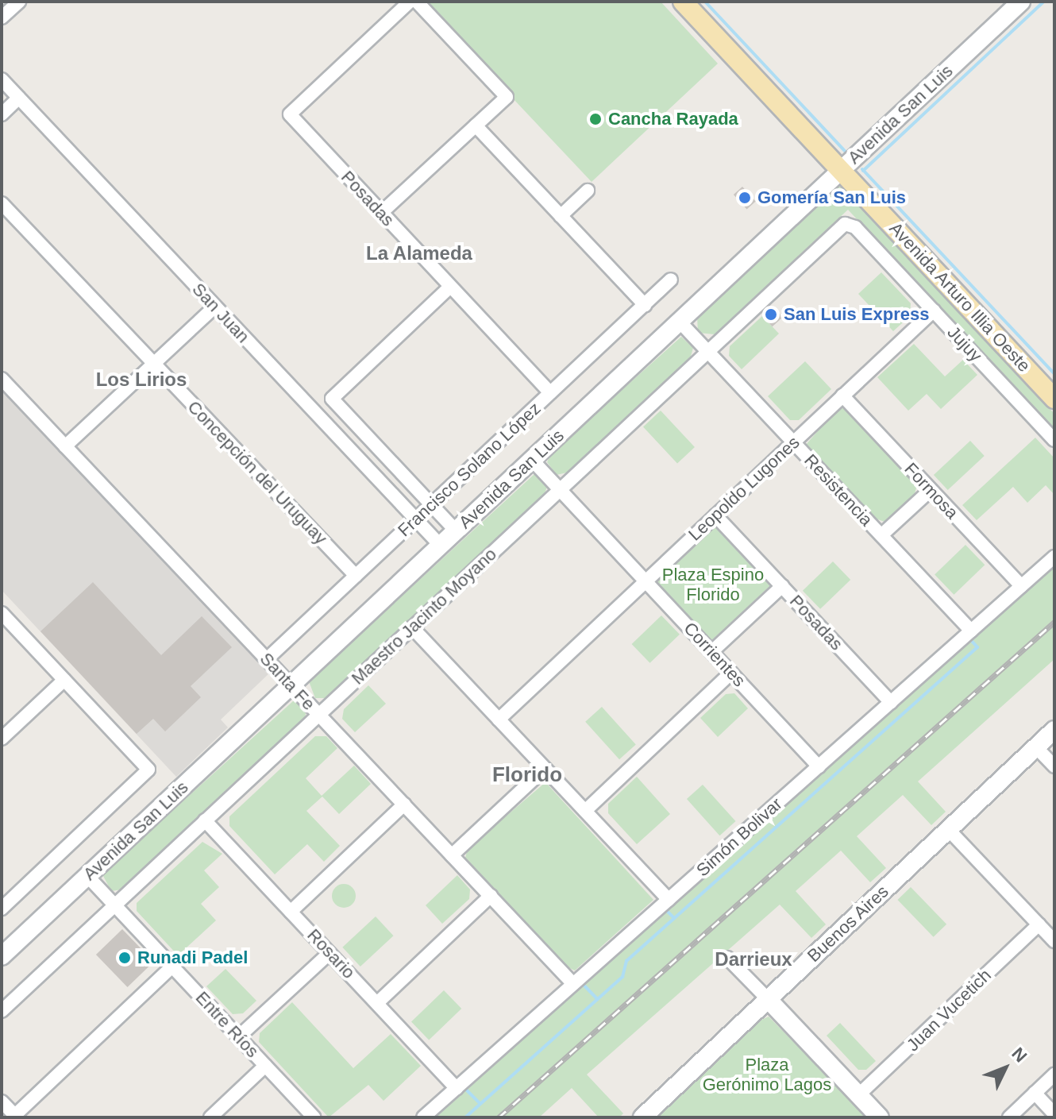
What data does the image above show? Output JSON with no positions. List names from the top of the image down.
{
  "streets": {
    "main road": ["Avenida San Luis", "Avenida Arturo Illia Oeste", "Buenos Aires"],
    "street": [
      "Posadas",
      "San Juan",
      "Jujuy",
      "Francisco Solano López",
      "Concepción del Uruguay",
      "Leopoldo Lugones",
      "Resistencia",
      "Formosa",
      "Maestro Jacinto Moyano",
      "Corrientes",
      "Santa Fe",
      "Simón Bolivar",
      "Rosario",
      "Juan Vucetich",
      "Entre Ríos"
    ]
  },
  "crossings": [
    ["Avenida San Luis", "Avenida Arturo Illia Oeste"],
    ["Avenida San Luis", "San Juan"],
    ["Avenida San Luis", "Resistencia"],
    ["Avenida San Luis", "Corrientes"],
    ["Avenida San Luis", "Santa Fe"],
    ["Avenida San Luis", "Entre Ríos"],
    ["Posadas", "Francisco Solano López"],
    ["Posadas", "Leopoldo Lugones"],
    ["Posadas", "Simón Bolivar"],
    ["San Juan", "Francisco Solano López"],
    ["Jujuy", "Leopoldo Lugones"],
    ["Jujuy", "Maestro Jacinto Moyano"],
    ["Francisco Solano López", "Concepción del Uruguay"],
    ["Francisco Solano López", "Santa Fe"],
    ["Leopoldo Lugones", "Resistencia"],
    ["Leopoldo Lugones", "Formosa"],
    ["Leopoldo Lugones", "Corrientes"],
    ["Resistencia", "Maestro Jacinto Moyano"],
    ["Resistencia", "Simón Bolivar"],
    ["Formosa", "Simón Bolivar"],
    ["Maestro Jacinto Moyano", "Corrientes"],
    ["Maestro Jacinto Moyano", "Santa Fe"],
    ["Maestro Jacinto Moyano", "Rosario"],
    ["Maestro Jacinto Moyano", "Entre Ríos"],
    ["Corrientes", "Simón Bolivar"],
    ["Santa Fe", "Simón Bolivar"],
    ["Simón Bolivar", "Rosario"]
  ],
  "districts": [
    "La Alameda",
    "Los Lirios",
    "Florido",
    "Darrieux"
  ],
  "parks": ["Plaza Espino Florido", "Plaza Gerónimo Lagos"],
  "places": [
    "Cancha Rayada",
    "Gomería San Luis",
    "San Luis Express",
    "Runadi Padel"
  ],
  "north": "top right"
}
